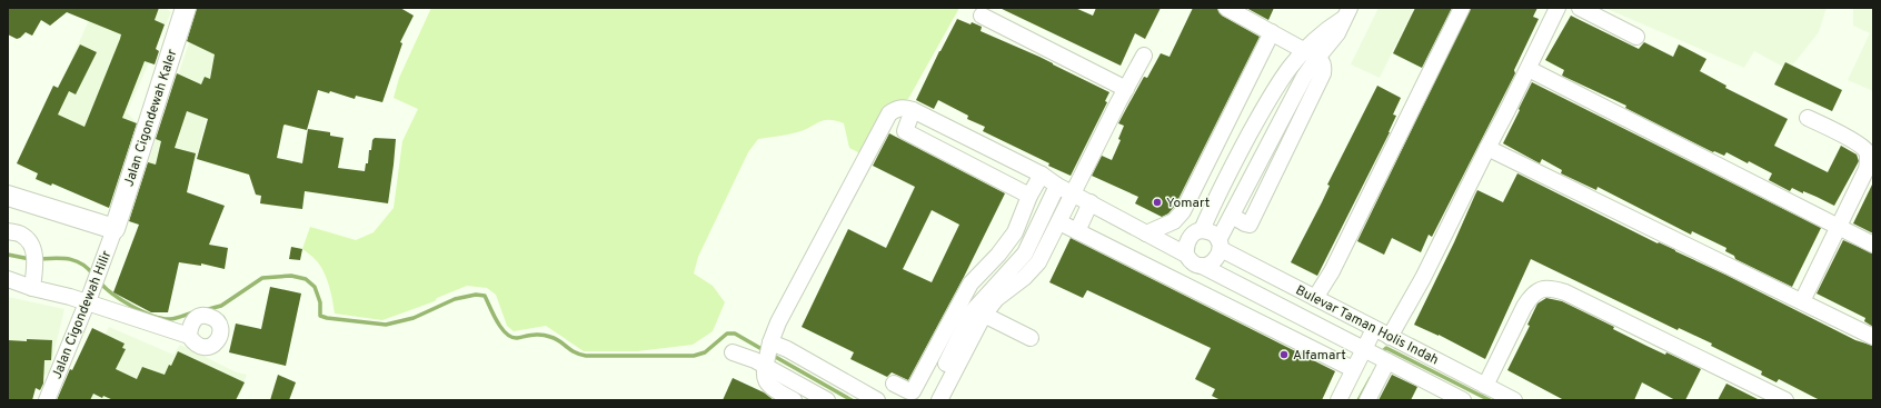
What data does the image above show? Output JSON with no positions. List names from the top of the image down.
{
  "streets": {
    "main road": ["Jalan Cigondewah Kaler"],
    "street": ["Jalan Cigondewah Hilir", "Bulevar Taman Holis Indah"]
  },
  "crossings": [
    ["Jalan Cigondewah Kaler", "Jalan Cigondewah Hilir"]
  ],
  "places": ["Yomart", "Alfamart"]
}
